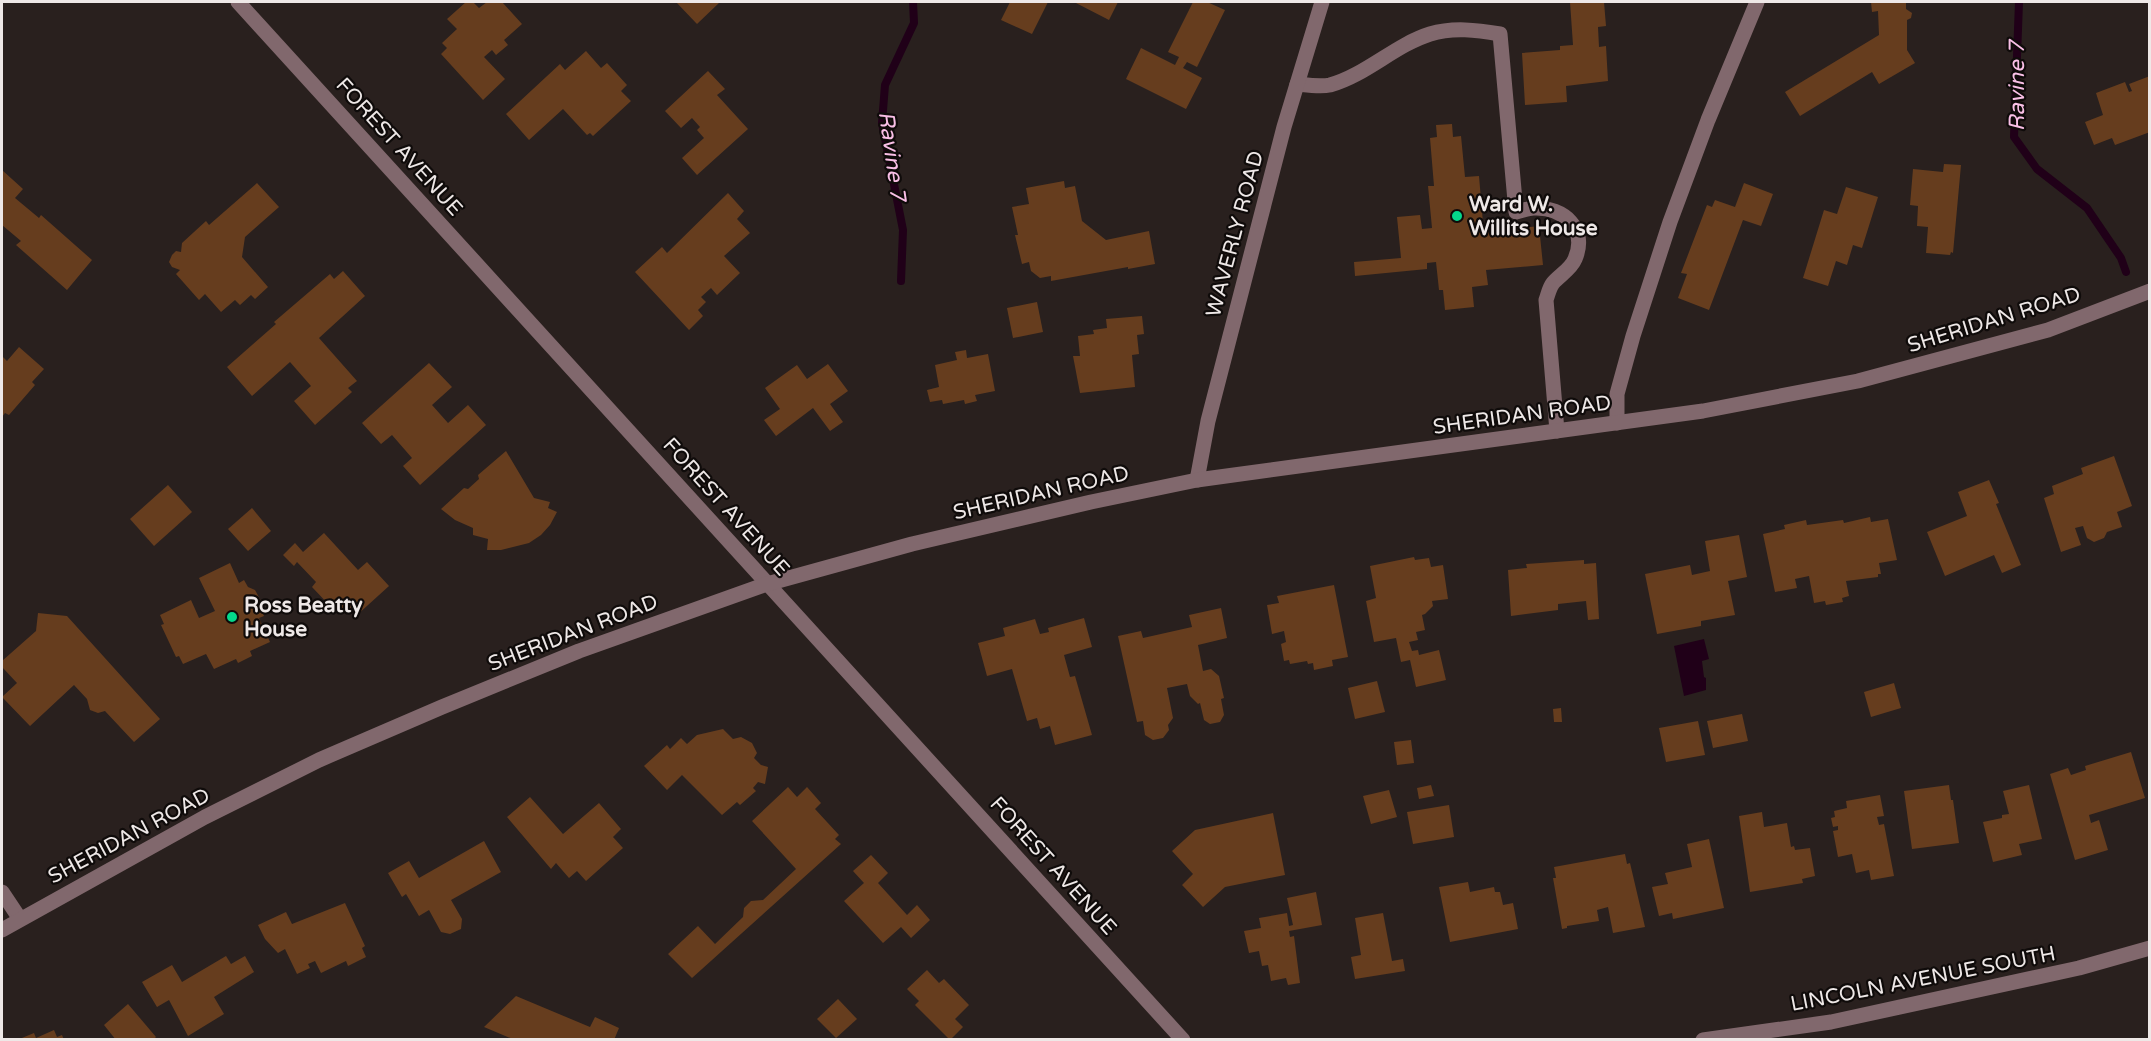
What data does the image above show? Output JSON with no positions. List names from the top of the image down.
{
  "streets": {
    "street": [
      "FOREST AVENUE",
      "WAVERLY ROAD",
      "SHERIDAN ROAD",
      "LINCOLN AVENUE SOUTH"
    ]
  },
  "crossings": [
    ["FOREST AVENUE", "SHERIDAN ROAD"],
    ["WAVERLY ROAD", "SHERIDAN ROAD"]
  ],
  "water": ["Ravine 7"],
  "places": ["Ward W. Willits House", "Ross Beatty House"]
}
